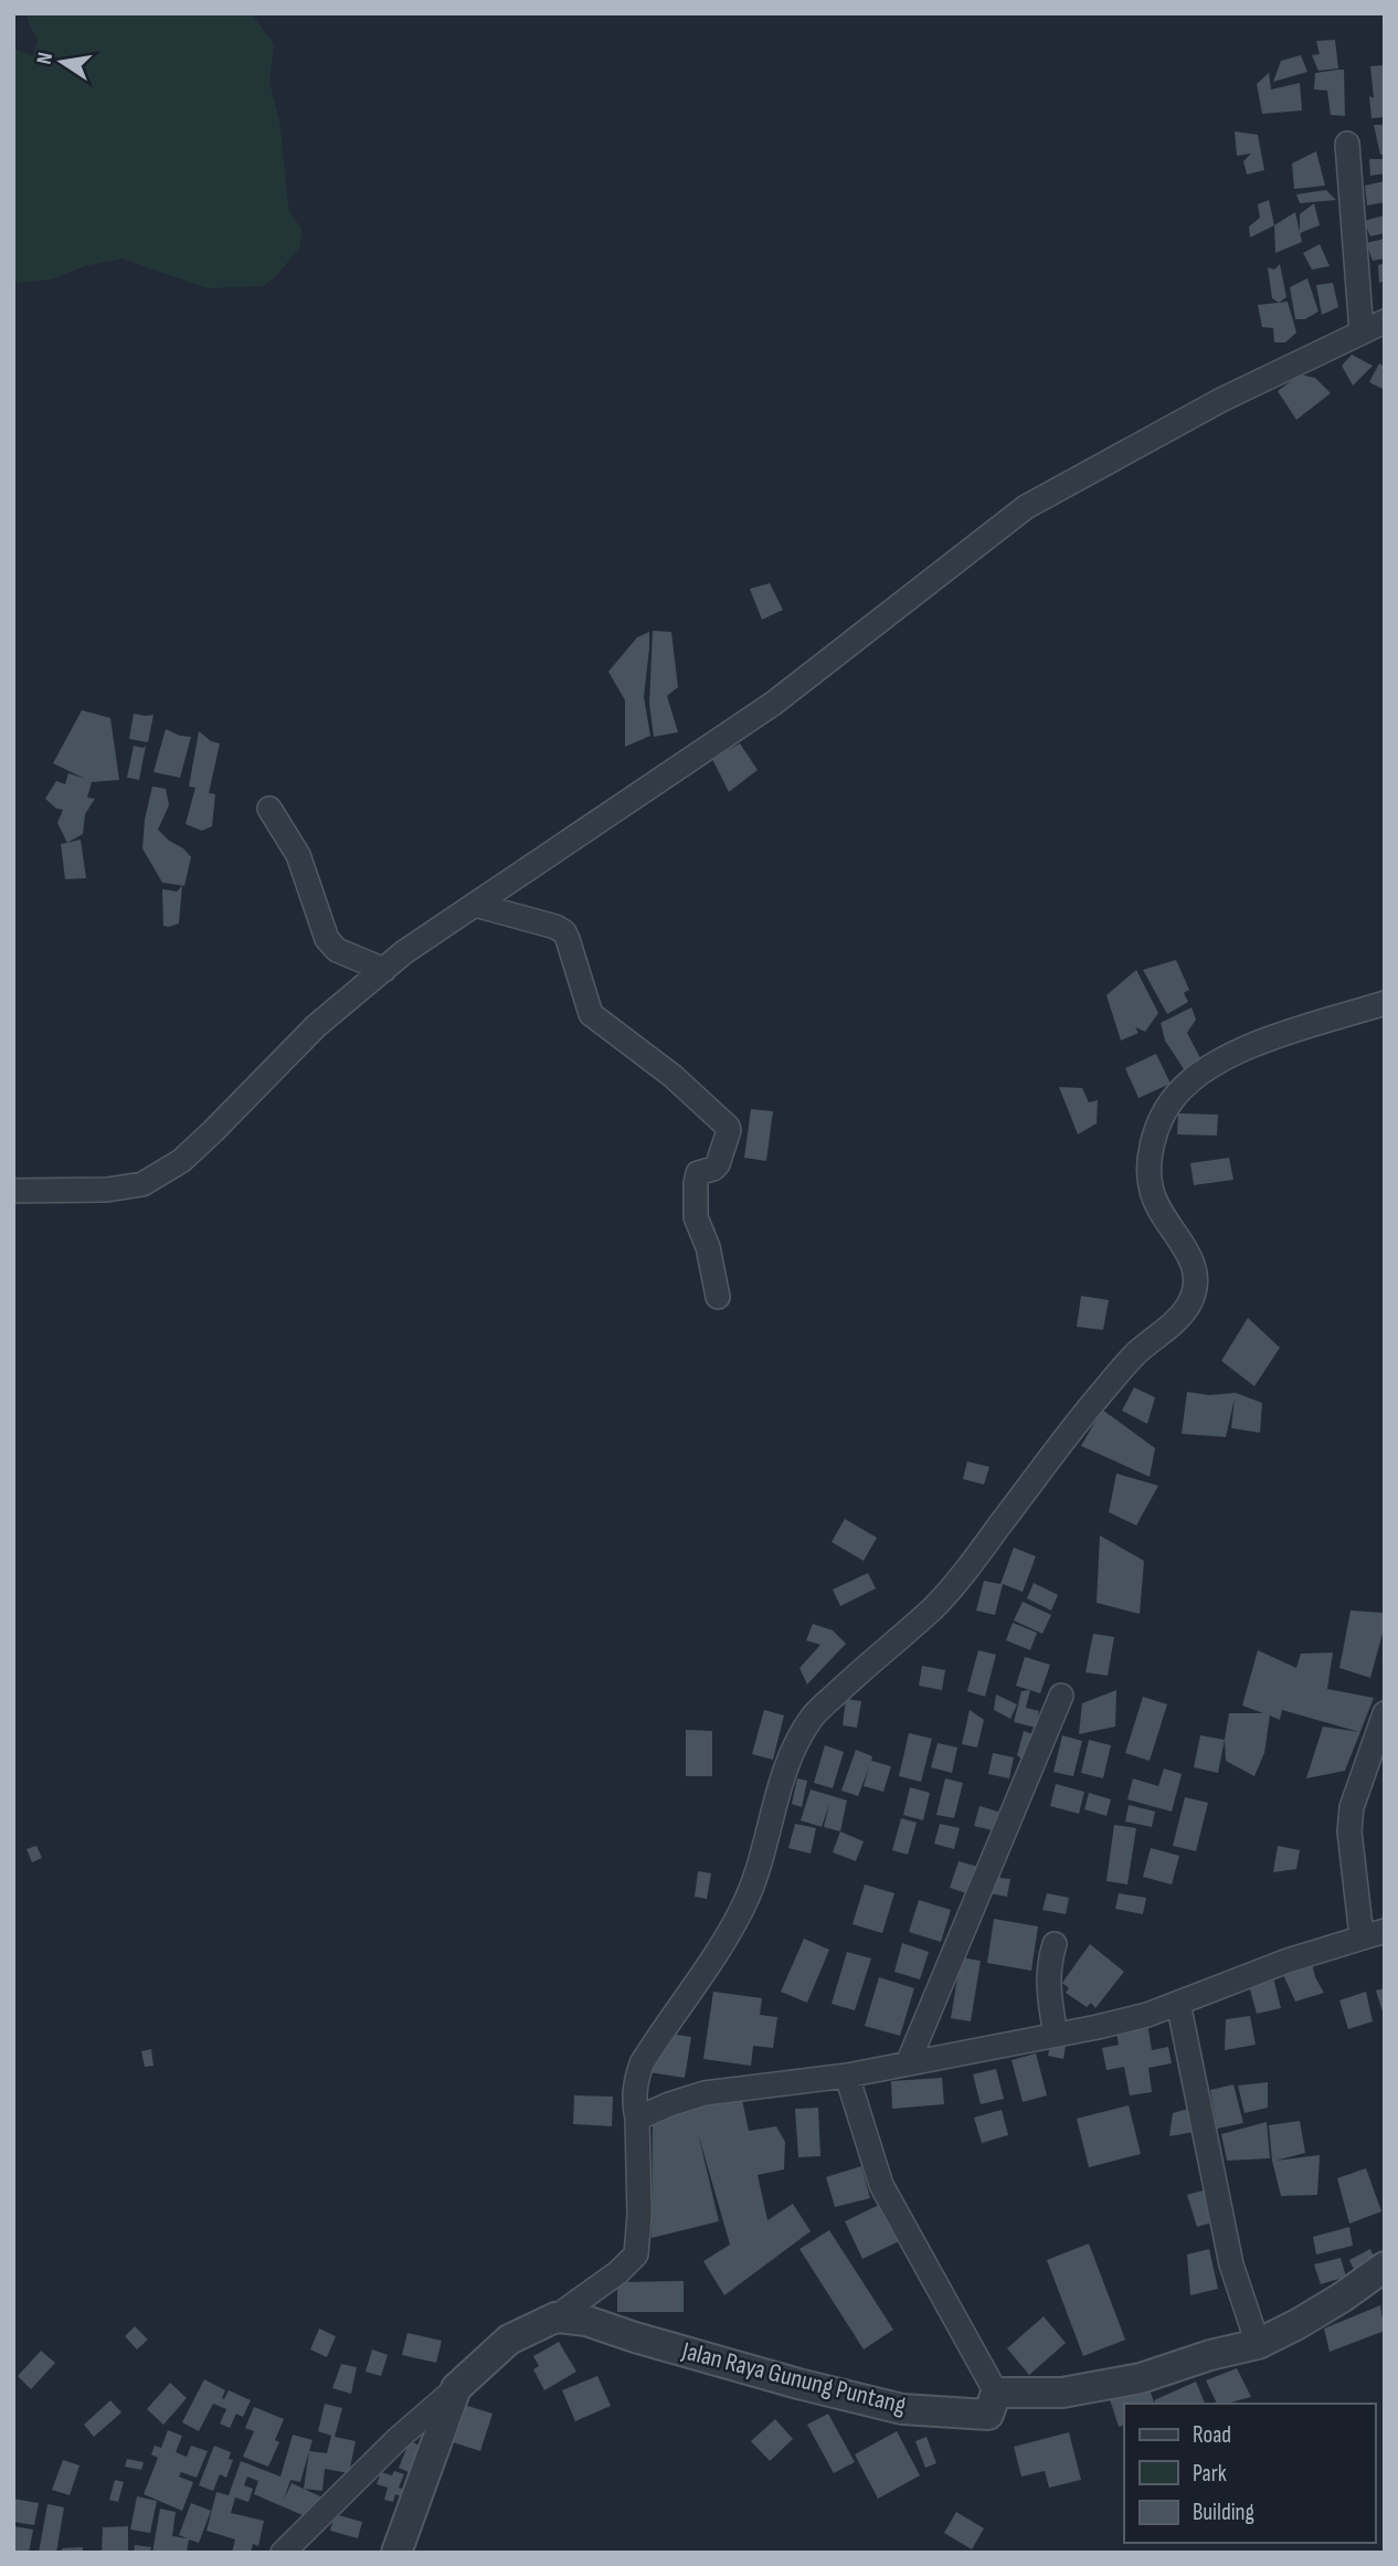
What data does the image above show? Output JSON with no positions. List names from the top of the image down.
{
  "streets": {
    "street": ["Jalan Raya Gunung Puntang"]
  },
  "legend": ["Road", "Park", "Building"],
  "north": "left"
}
